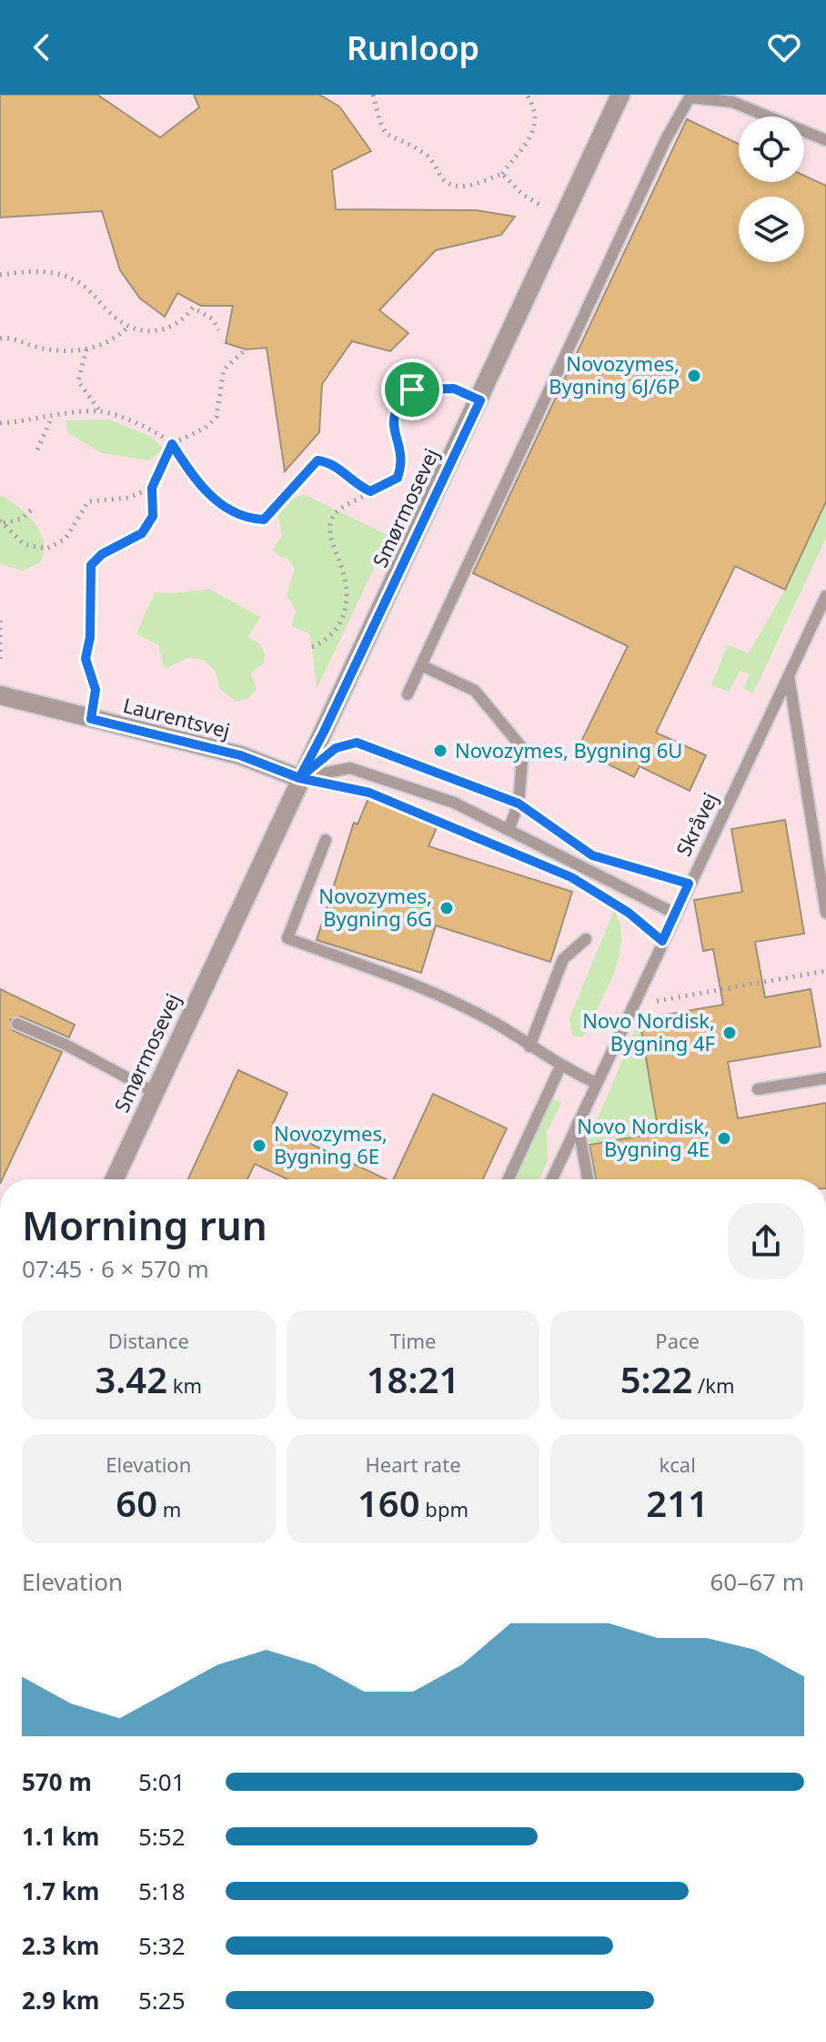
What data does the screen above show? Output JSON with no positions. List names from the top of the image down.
{
  "streets": {
    "street": ["Smørmosevej", "Laurentsvej"],
    "lane": ["Skråvej"]
  },
  "crossings": [
    ["Smørmosevej", "Laurentsvej"],
    ["Smørmosevej", "Skråvej"]
  ],
  "places": [
    "Novozymes, Bygning 6J/6P",
    "Novozymes, Bygning 6U",
    "Novozymes, Bygning 6G",
    "Novo Nordisk, Bygning 4F",
    "Novo Nordisk, Bygning 4E",
    "Novozymes, Bygning 6E"
  ],
  "page": {
    "header": "Runloop",
    "heading": ["Morning run", "07:45 · 6 × 570 m"],
    "stats": [
      ["Distance", "3.42 km"],
      ["Time", "18:21"],
      ["Pace", "5:22 /km"],
      ["Elevation", "60 m"],
      ["Heart rate", "160 bpm"],
      ["kcal", "211"]
    ],
    "chart": ["Elevation", "60–67 m"],
    "list": [
      {
        "name": "570 m",
        "note": "5:01"
      },
      {
        "name": "1.1 km",
        "note": "5:52"
      },
      {
        "name": "1.7 km",
        "note": "5:18"
      },
      {
        "name": "2.3 km",
        "note": "5:32"
      },
      {
        "name": "2.9 km",
        "note": "5:25"
      }
    ]
  }
}
